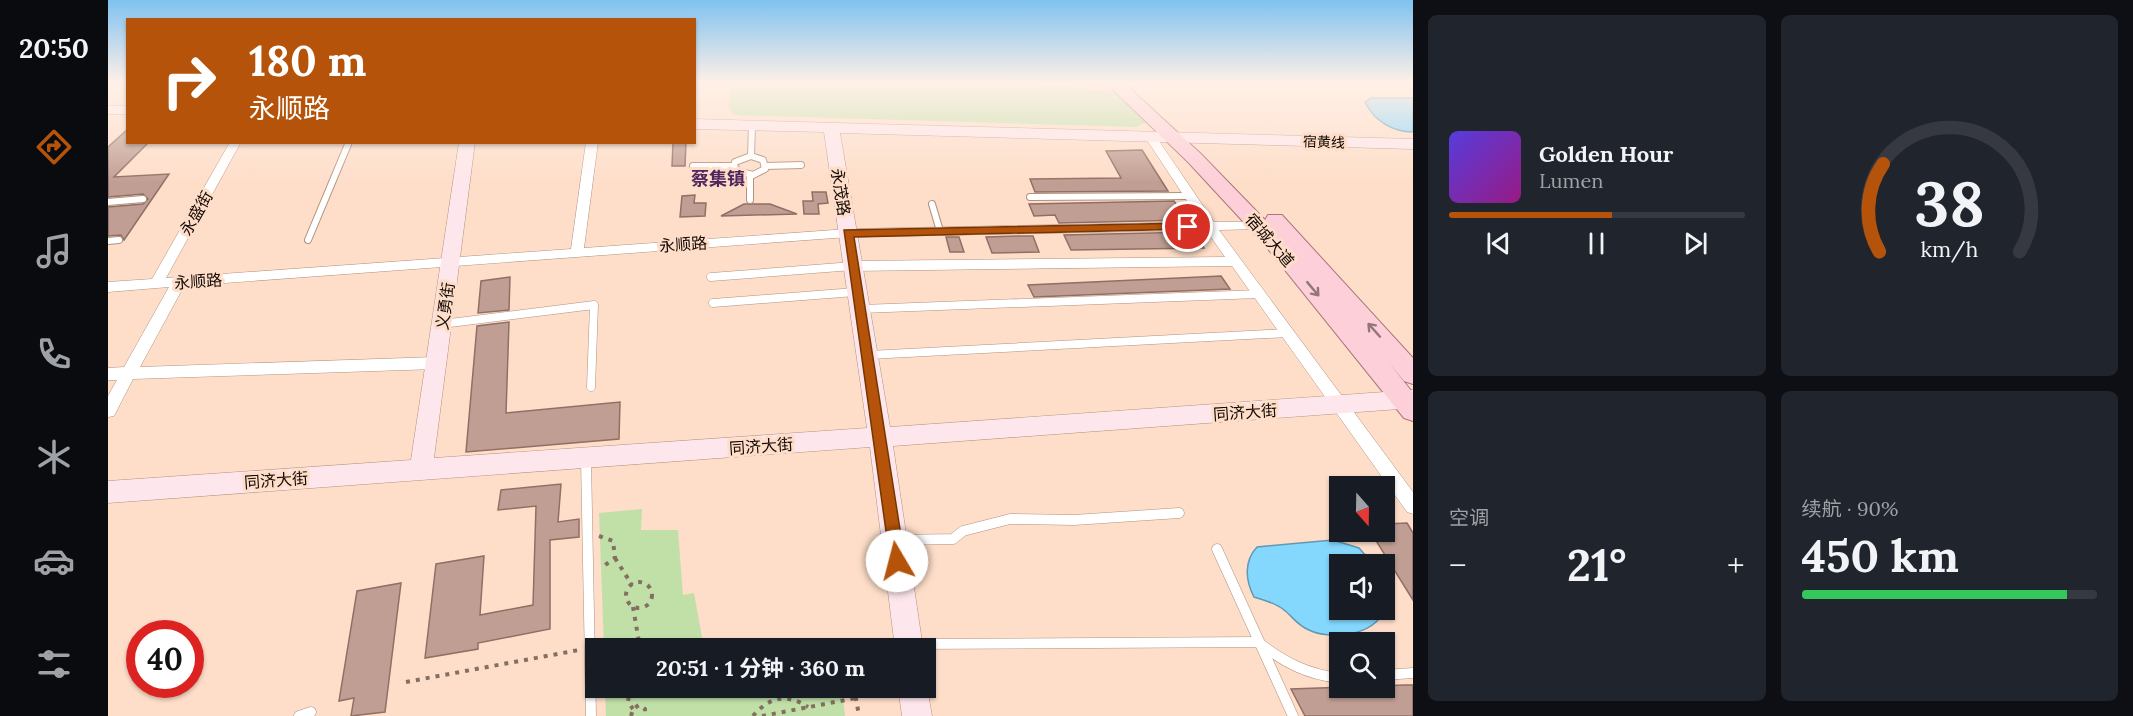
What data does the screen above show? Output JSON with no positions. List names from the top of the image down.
{
  "streets": {
    "main road": ["宿城大道"],
    "street": [
      "宿黄线",
      "永茂路",
      "永盛街",
      "永顺路",
      "义勇街",
      "同济大街"
    ]
  },
  "crossings": [
    ["宿黄线", "永茂路"],
    ["宿黄线", "宿城大道"],
    ["永茂路", "永顺路"],
    ["永茂路", "同济大街"],
    ["永盛街", "永顺路"],
    ["宿城大道", "永顺路"],
    ["宿城大道", "同济大街"],
    ["永顺路", "义勇街"],
    ["义勇街", "同济大街"]
  ],
  "districts": ["蔡集镇"],
  "north": "bottom",
  "page": {
    "tabs": "20:50",
    "turn": ["180 m", "永顺路"],
    "song": ["Golden Hour", "Lumen"],
    "tile": [
      "空调",
      ["续航 · 90%", "450 km"]
    ],
    "heat": ["−", "21°", "+"],
    "limit": "40",
    "trip": "20:51 · 1 分钟 · 360 m",
    "gauge": ["38", "km/h"]
  }
}
